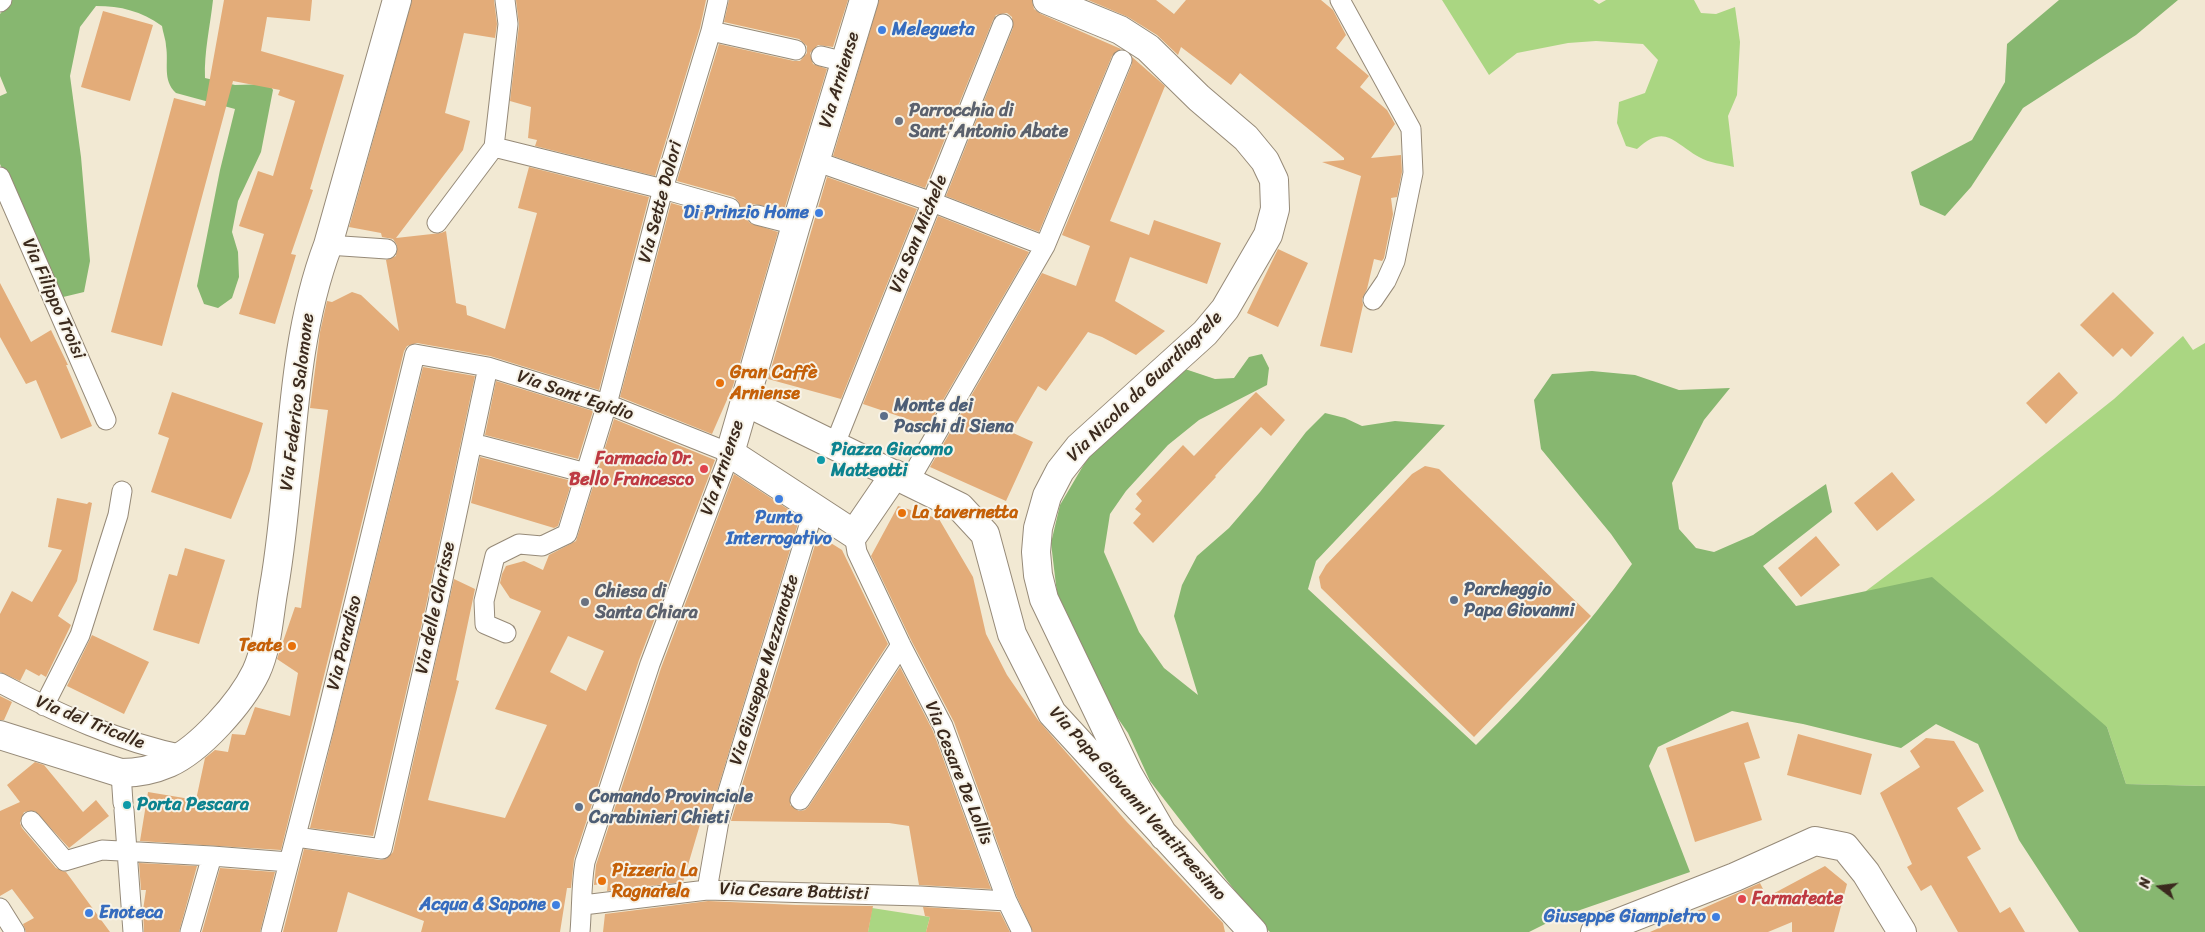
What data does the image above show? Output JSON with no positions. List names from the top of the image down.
{
  "streets": {
    "main road": [
      "Via Arniense",
      "Via Nicola da Guardiagrele",
      "Via Federico Salomone",
      "Via Papa Giovanni Ventitreesimo"
    ],
    "street": [
      "Via Sette Dolori",
      "Via San Michele",
      "Via Filippo Troisi",
      "Via Sant'Egidio",
      "Via delle Clarisse",
      "Via Paradiso",
      "Via Giuseppe Mezzanotte",
      "Via del Tricalle",
      "Via Cesare De Lollis",
      "Via Cesare Battisti"
    ]
  },
  "crossings": [
    ["Via Arniense", "Via Sant'Egidio"],
    ["Via Arniense", "Via Papa Giovanni Ventitreesimo"],
    ["Via Arniense", "Via Cesare Battisti"],
    ["Via Sette Dolori", "Via Sant'Egidio"],
    ["Via San Michele", "Via Papa Giovanni Ventitreesimo"],
    ["Via Nicola da Guardiagrele", "Via Papa Giovanni Ventitreesimo"],
    ["Via Sant'Egidio", "Via delle Clarisse"],
    ["Via Sant'Egidio", "Via Paradiso"],
    ["Via Federico Salomone", "Via del Tricalle"],
    ["Via delle Clarisse", "Via Paradiso"],
    ["Via Giuseppe Mezzanotte", "Via Cesare Battisti"],
    ["Via Cesare De Lollis", "Via Cesare Battisti"]
  ],
  "places": [
    "Melegueta",
    "Parrocchia di Sant'Antonio Abate",
    "Di Prinzio Home",
    "Gran Caffè Arniense",
    "Monte dei Paschi di Siena",
    "Piazza Giacomo Matteotti",
    "Farmacia Dr. Bello Francesco",
    "Punto Interrogativo",
    "La tavernetta",
    "Parcheggio Papa Giovanni",
    "Chiesa di Santa Chiara",
    "Teate",
    "Porta Pescara",
    "Comando Provinciale Carabinieri Chieti",
    "Pizzeria La Ragnatela",
    "Farmateate",
    "Acqua & Sapone",
    "Enoteca",
    "Giuseppe Giampietro"
  ],
  "north": "left"
}
